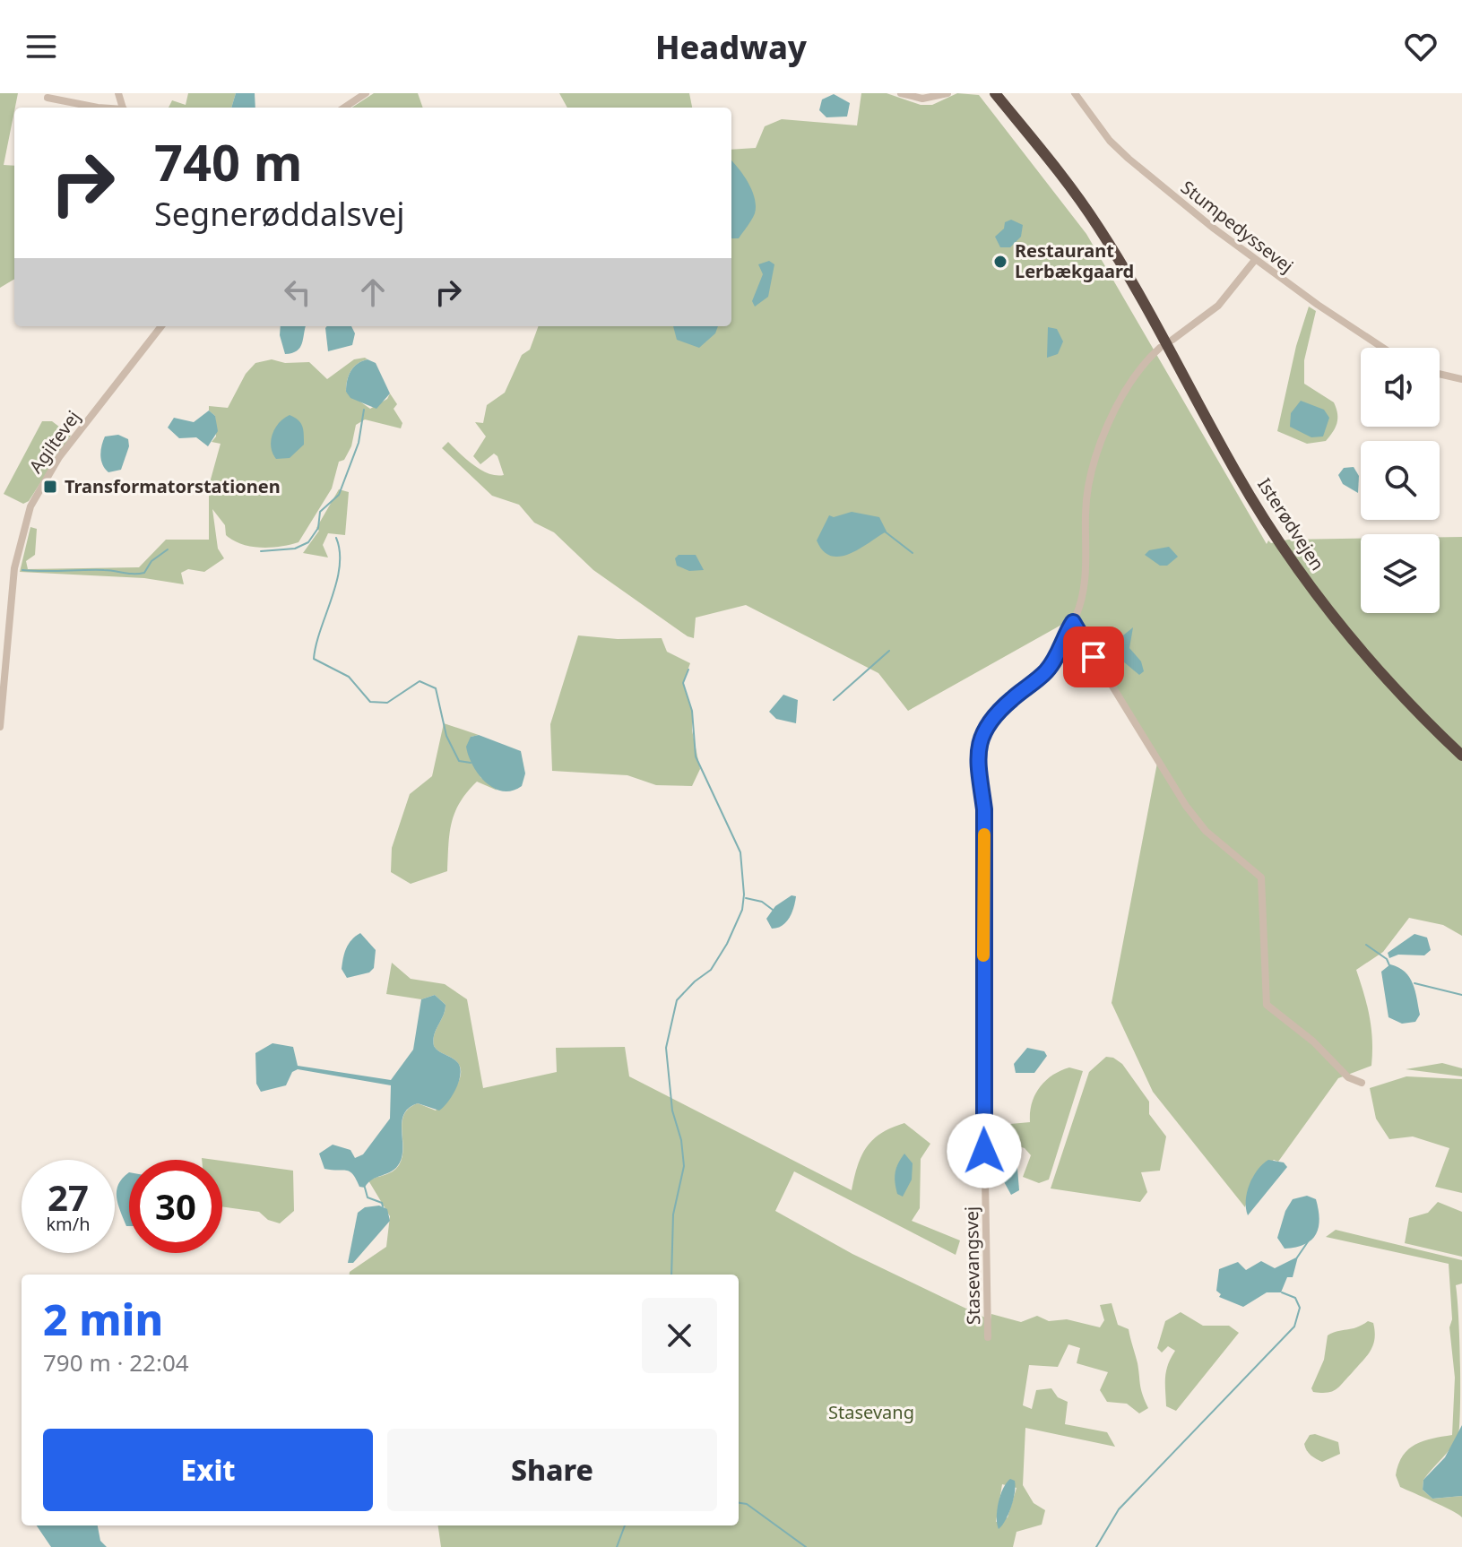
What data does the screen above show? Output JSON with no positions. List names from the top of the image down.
{
  "streets": {
    "highway": ["Isterødvejen"],
    "street": ["Stumpedyssevej", "Agiltevej", "Stasevangsvej"]
  },
  "parks": ["Stasevang"],
  "places": {
    "other": ["Restaurant Lerbækgaard"],
    "transit": ["Transformatorstationen"]
  },
  "page": {
    "header": "Headway",
    "turn": ["740 m", "Segnerøddalsvej"],
    "speed": "27 km/h",
    "limit": "30",
    "heading": ["2 min", "790 m · 22:04"],
    "buttons": ["Exit", "Share"]
  }
}
